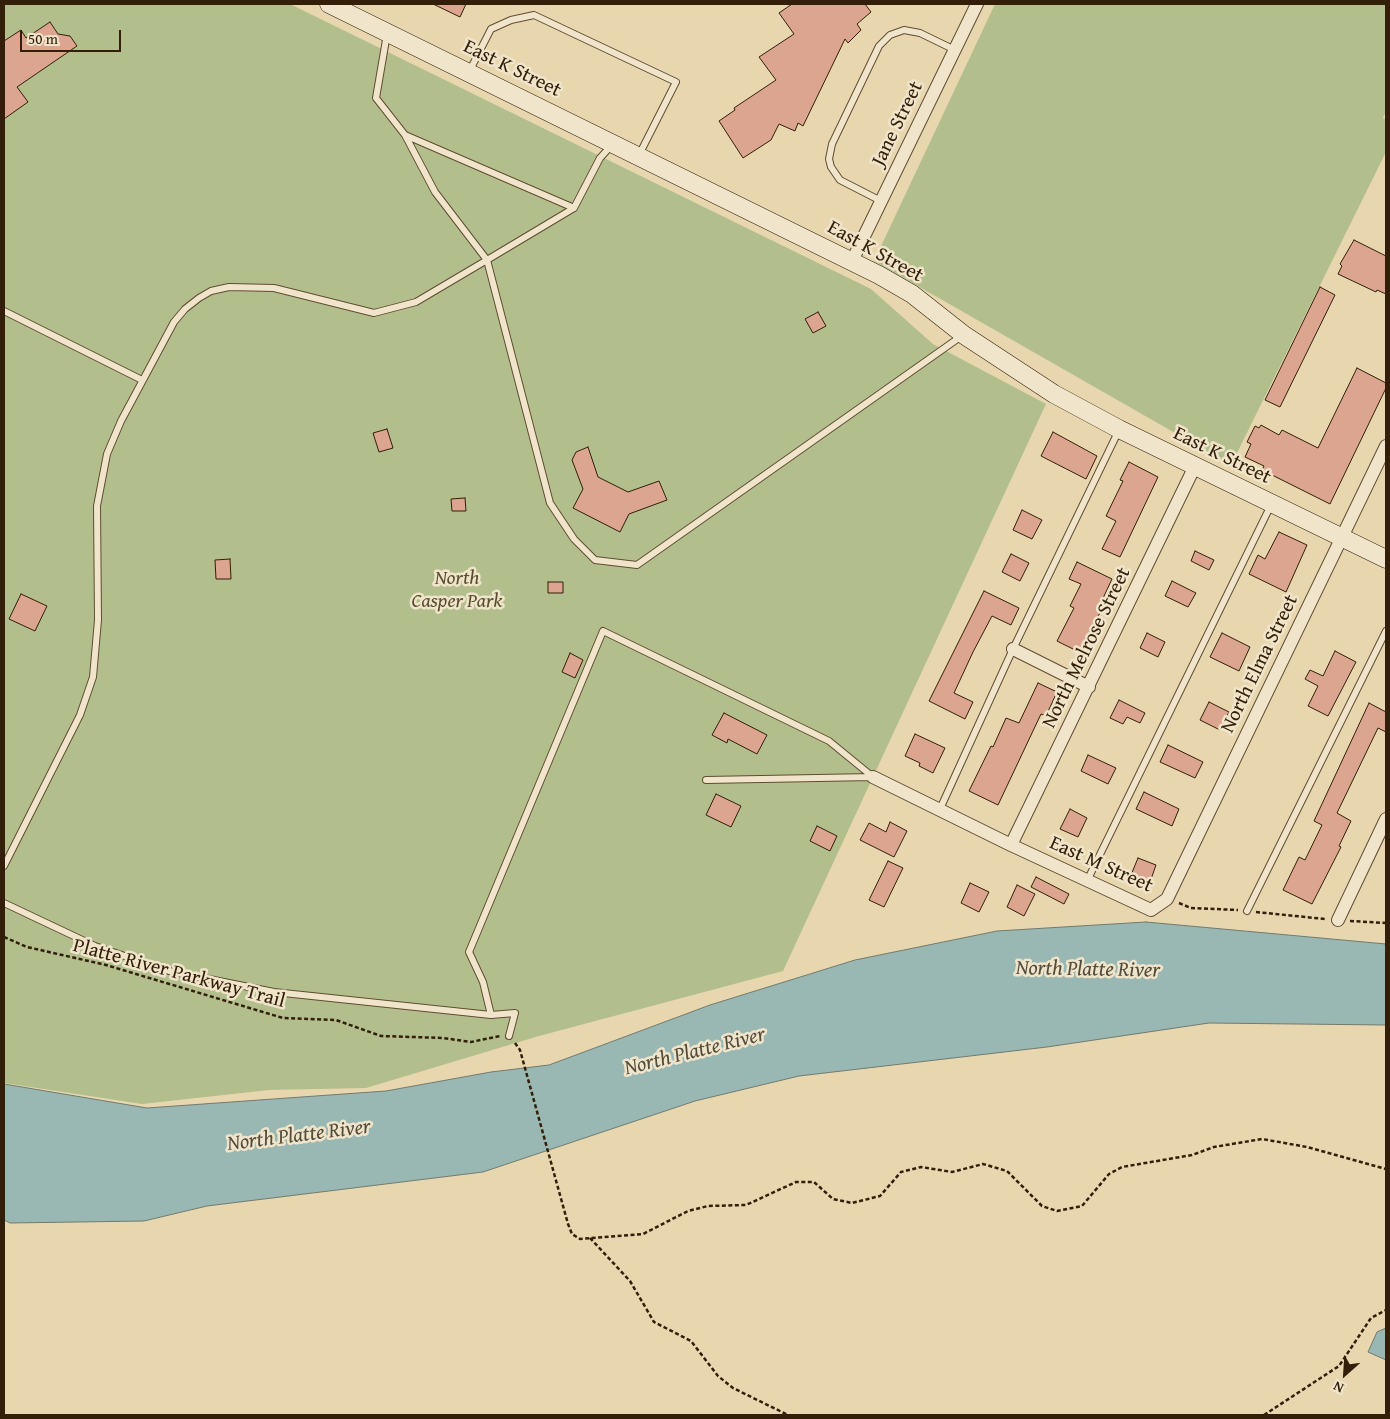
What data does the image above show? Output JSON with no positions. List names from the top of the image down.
{
  "streets": {
    "street": [
      "East K Street",
      "Jane Street",
      "North Melrose Street",
      "North Elma Street",
      "East M Street"
    ],
    "path": ["Platte River Parkway Trail"]
  },
  "crossings": [
    ["East K Street", "Jane Street"],
    ["East K Street", "North Melrose Street"],
    ["East K Street", "North Elma Street"],
    ["North Melrose Street", "East M Street"],
    ["North Elma Street", "East M Street"]
  ],
  "water": ["North Platte River"],
  "parks": ["North Casper Park"],
  "scale_bar": "50 m",
  "north": "bottom left"
}
